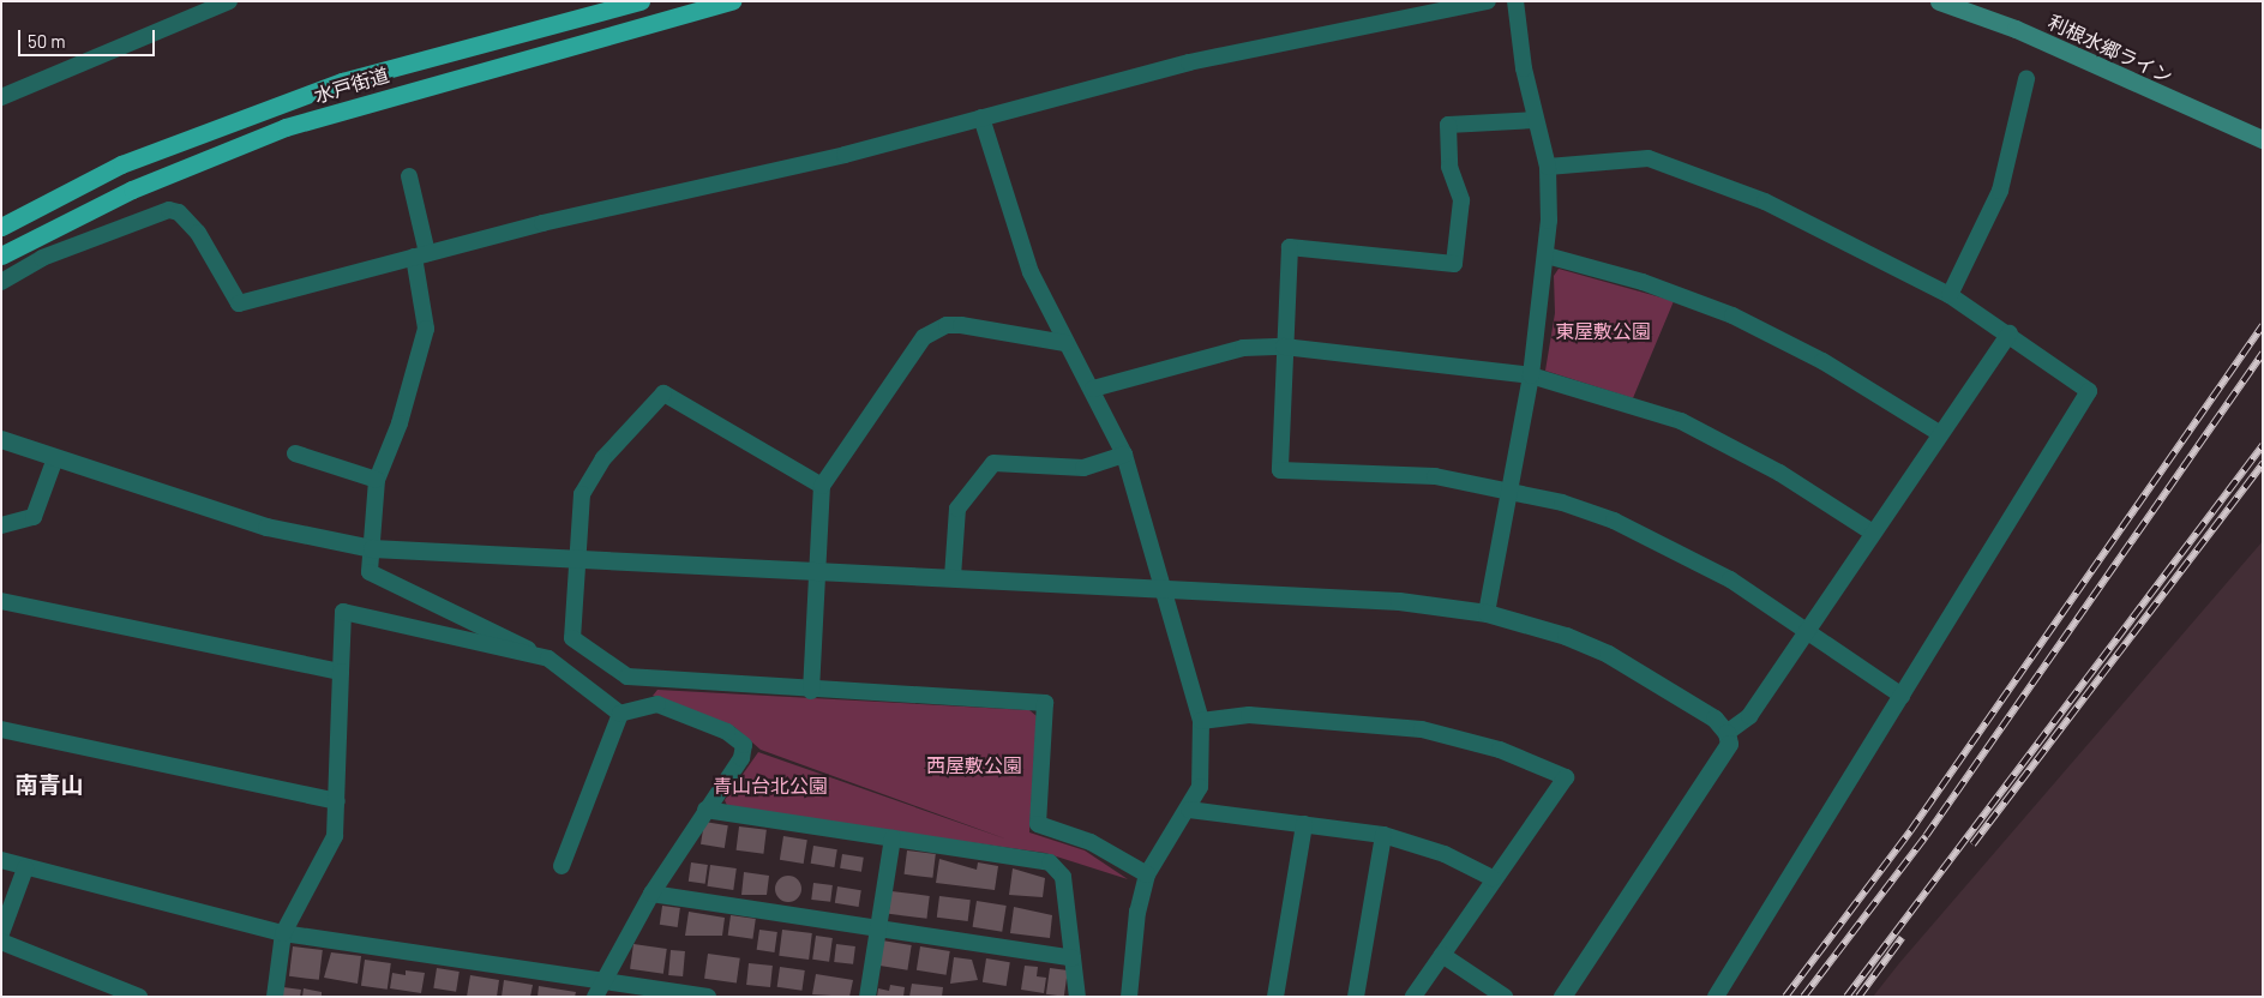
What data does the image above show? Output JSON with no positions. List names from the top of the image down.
{
  "streets": {
    "highway": ["水戸街道"],
    "main road": ["利根水郷ライン"]
  },
  "districts": ["南青山"],
  "parks": ["東屋敷公園", "西屋敷公園", "青山台北公園"],
  "scale_bar": "50 m"
}
